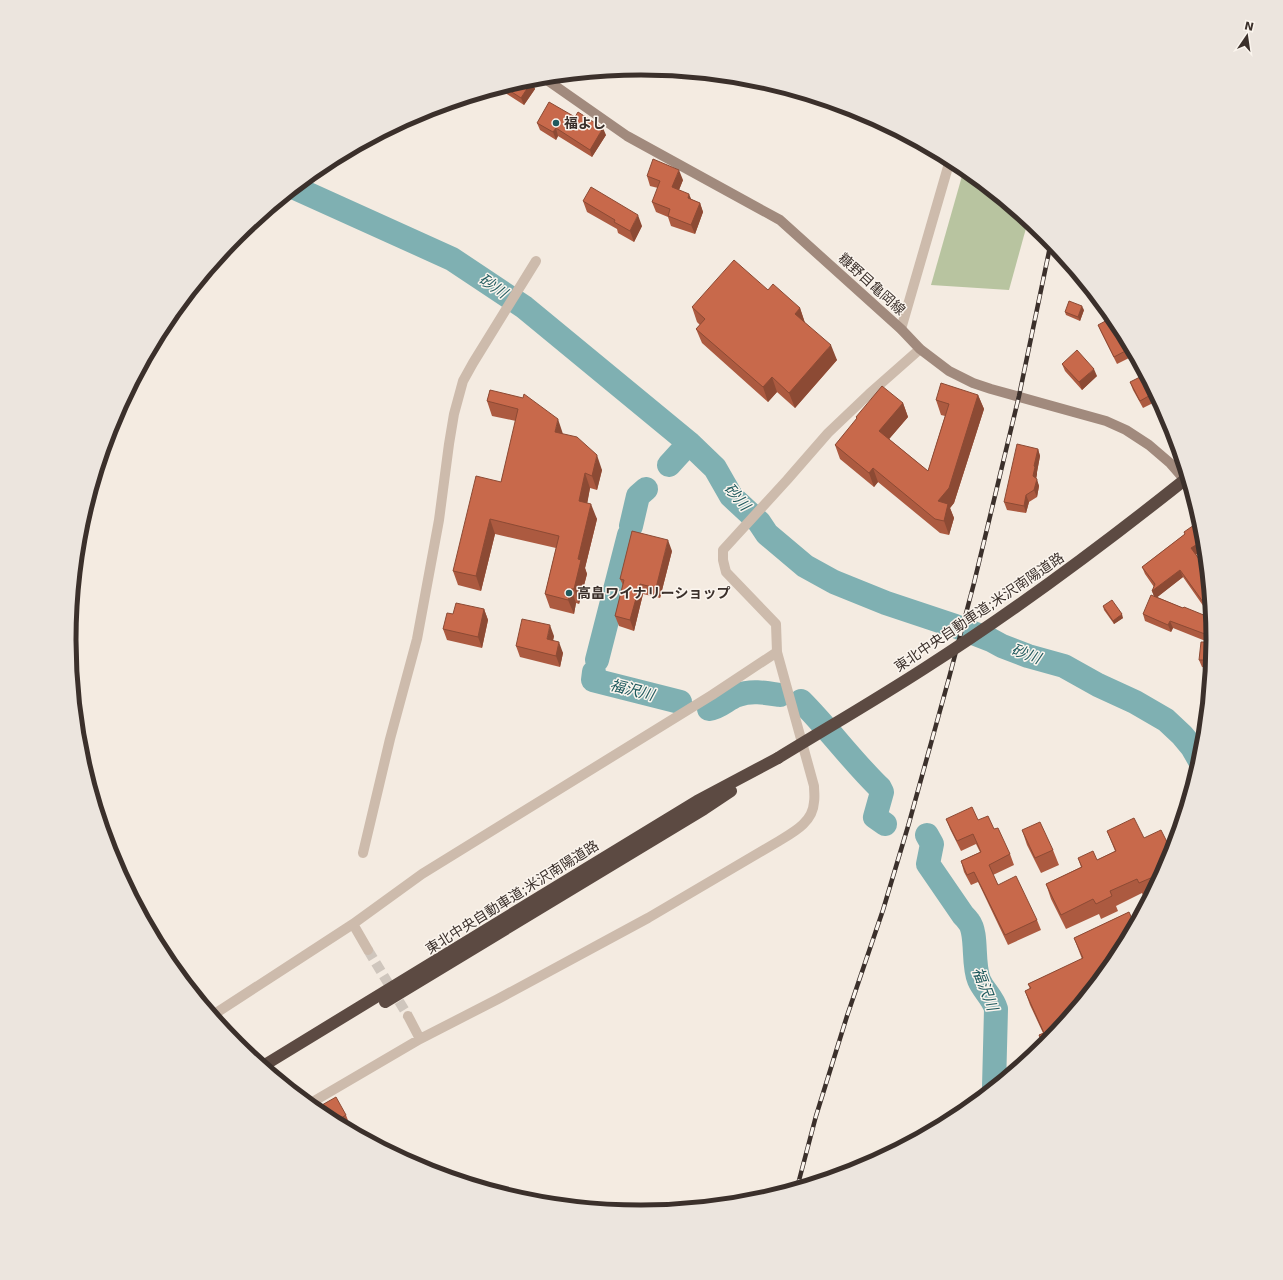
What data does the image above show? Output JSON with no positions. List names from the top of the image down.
{
  "streets": {
    "highway": ["東北中央自動車道;米沢南陽道路"],
    "main road": ["糠野目亀岡線"]
  },
  "water": ["砂川", "福沢川"],
  "places": ["福よし", "高畠ワイナリーショップ"],
  "north": "top"
}
